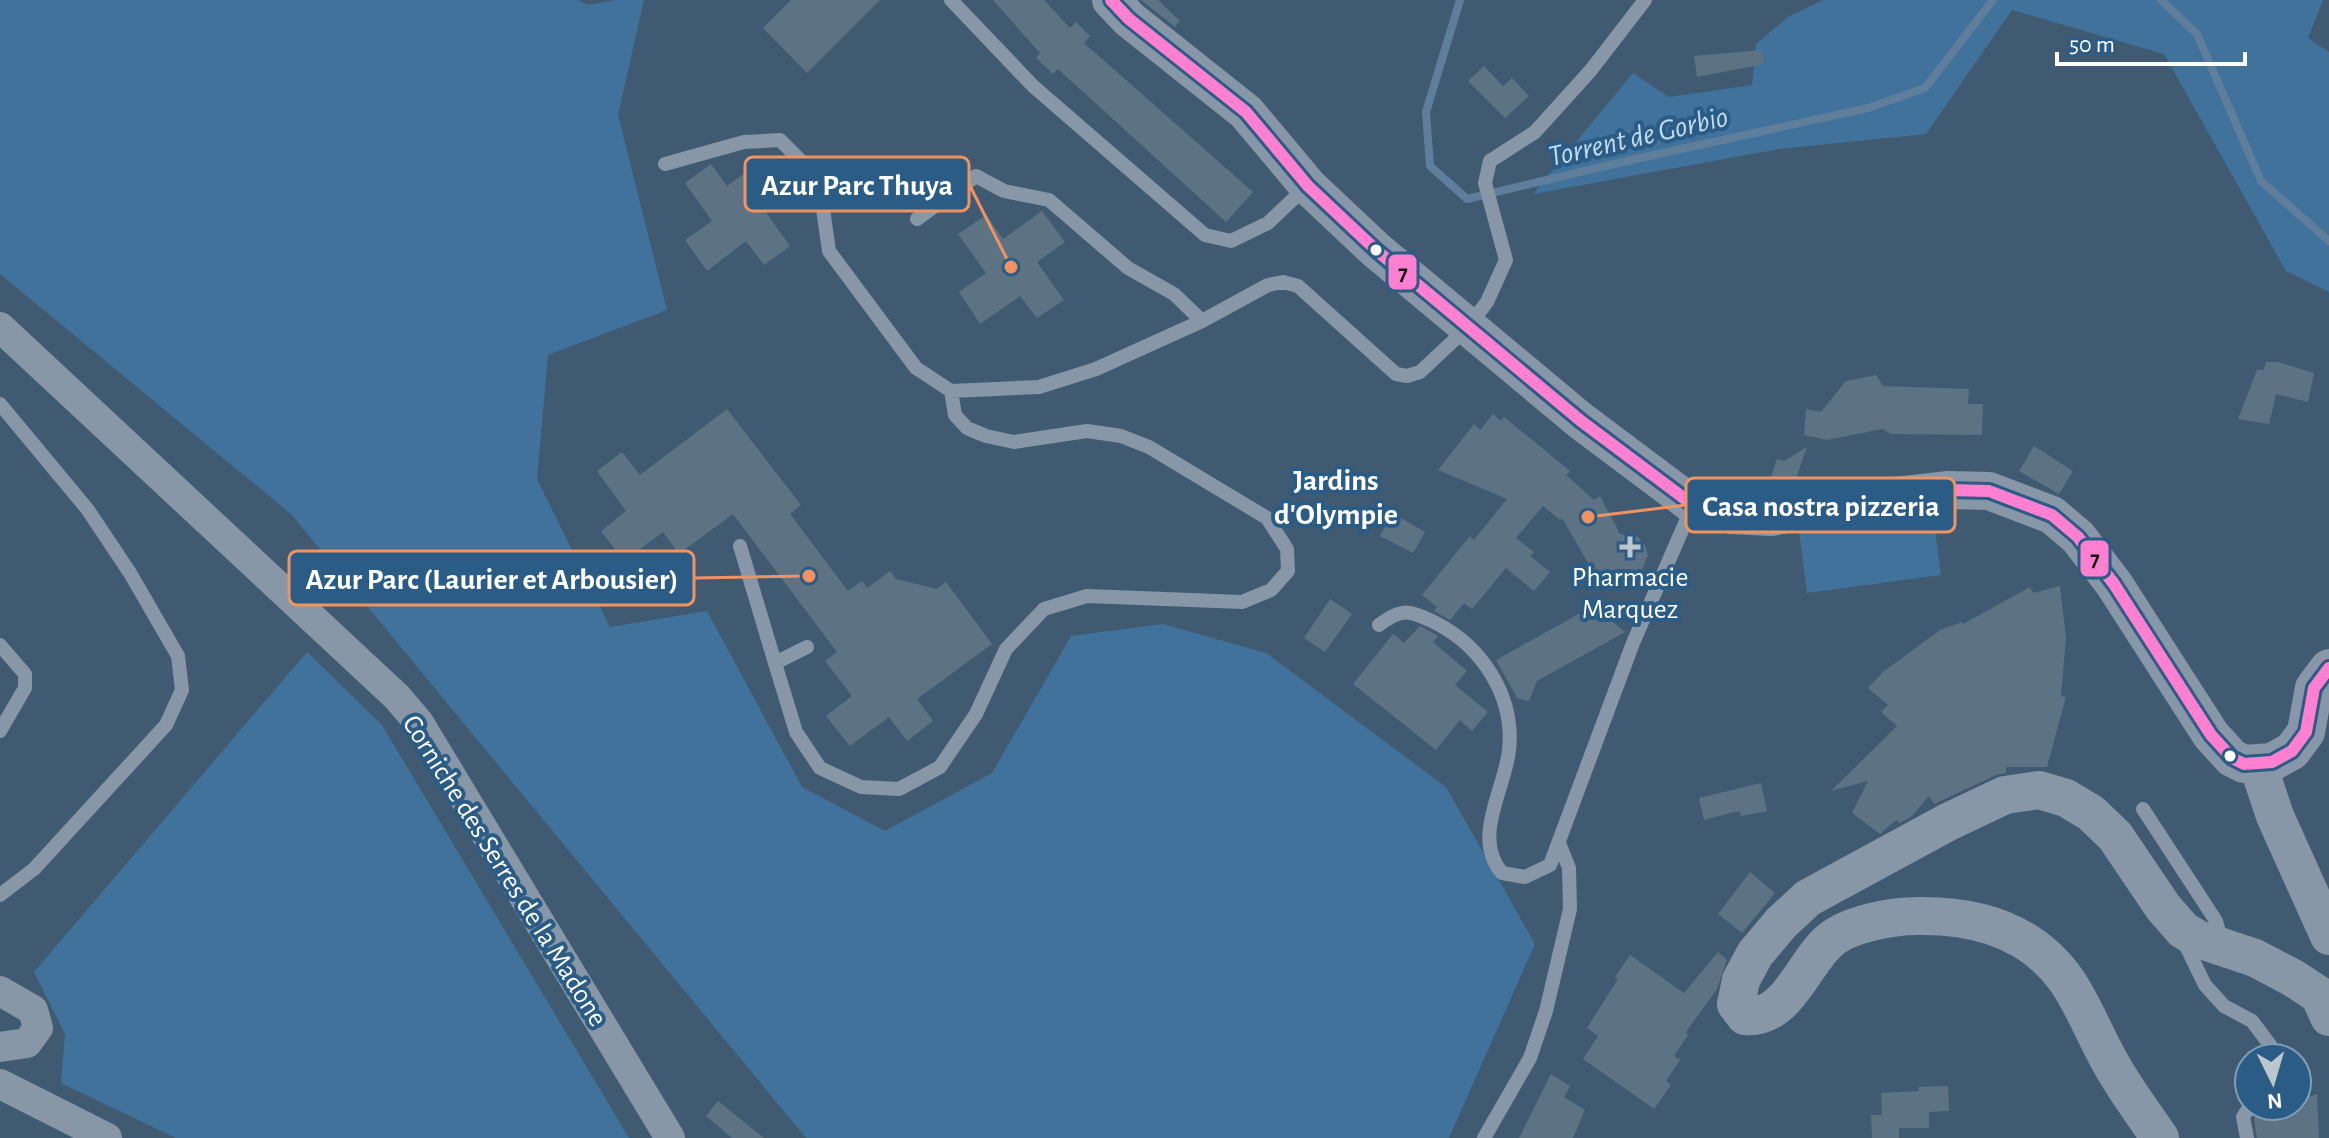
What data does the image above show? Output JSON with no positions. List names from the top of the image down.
{
  "streets": {
    "street": ["Corniche des Serres de la Madone"]
  },
  "districts": ["Jardins d'Olympie"],
  "water": ["Torrent de Gorbio"],
  "places": {
    "other": ["Azur Parc Thuya", "Casa nostra pizzeria", "Azur Parc (Laurier et Arbousier)"],
    "health": ["Pharmacie Marquez"]
  },
  "lines": ["transit line 7"],
  "scale_bar": "50 m",
  "north": "bottom"
}
